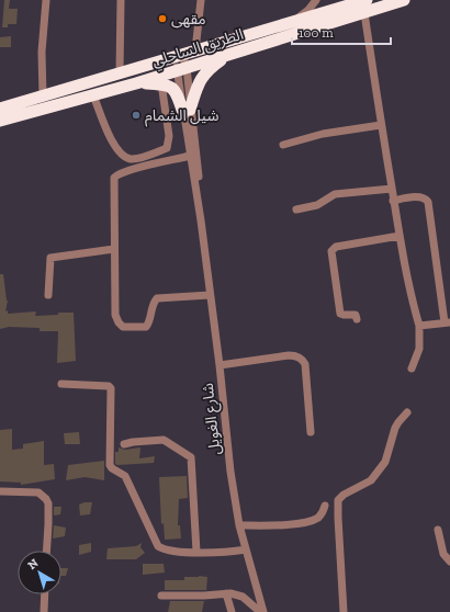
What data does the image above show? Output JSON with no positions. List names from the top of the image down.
{
  "streets": {
    "highway": ["الطريق الساحلي"],
    "street": ["شارع الغويل"]
  },
  "crossings": [
    ["الطريق الساحلي", "شارع الغويل"]
  ],
  "places": ["مقهى", "شيل الشمام"],
  "scale_bar": "100 m",
  "north": "top left"
}
